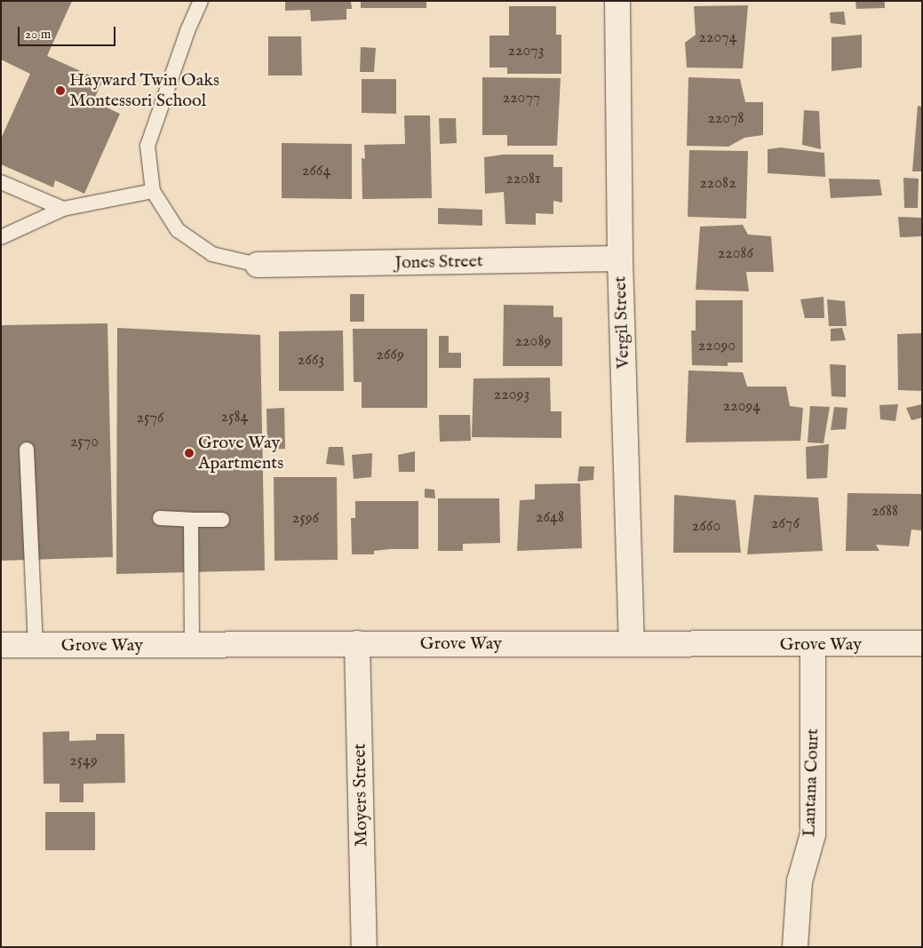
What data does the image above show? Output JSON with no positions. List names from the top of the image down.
{
  "streets": {
    "street": [
      "Jones Street",
      "Vergil Street",
      "Grove Way",
      "Lantana Court",
      "Moyers Street"
    ]
  },
  "crossings": [
    ["Jones Street", "Vergil Street"],
    ["Vergil Street", "Grove Way"],
    ["Grove Way", "Lantana Court"],
    ["Grove Way", "Moyers Street"]
  ],
  "places": ["Hayward Twin Oaks Montessori School", "Grove Way Apartments"],
  "house_numbers": [
    "22074",
    "22073",
    "22077",
    "22078",
    "2664",
    "22081",
    "22082",
    "22086",
    "22089",
    "22090",
    "2669",
    "2663",
    "22093",
    "22094",
    "2584",
    "2576",
    "2570",
    "2688",
    "2648",
    "2596",
    "2676",
    "2660",
    "2549"
  ],
  "scale_bar": "20 m"
}
